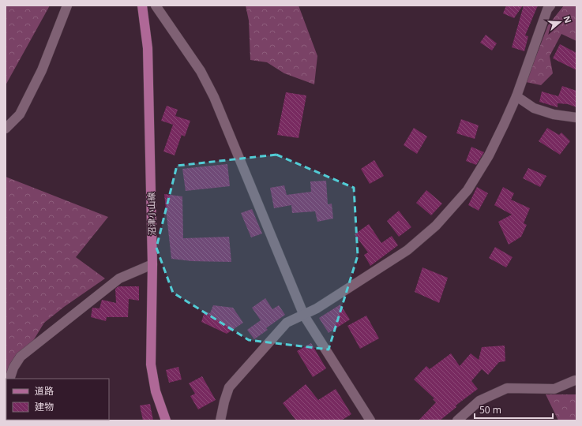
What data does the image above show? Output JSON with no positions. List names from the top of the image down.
{
  "streets": {
    "main road": ["沼津小山線"]
  },
  "legend": ["道路", "建物"],
  "scale_bar": "50 m",
  "north": "right"
}
